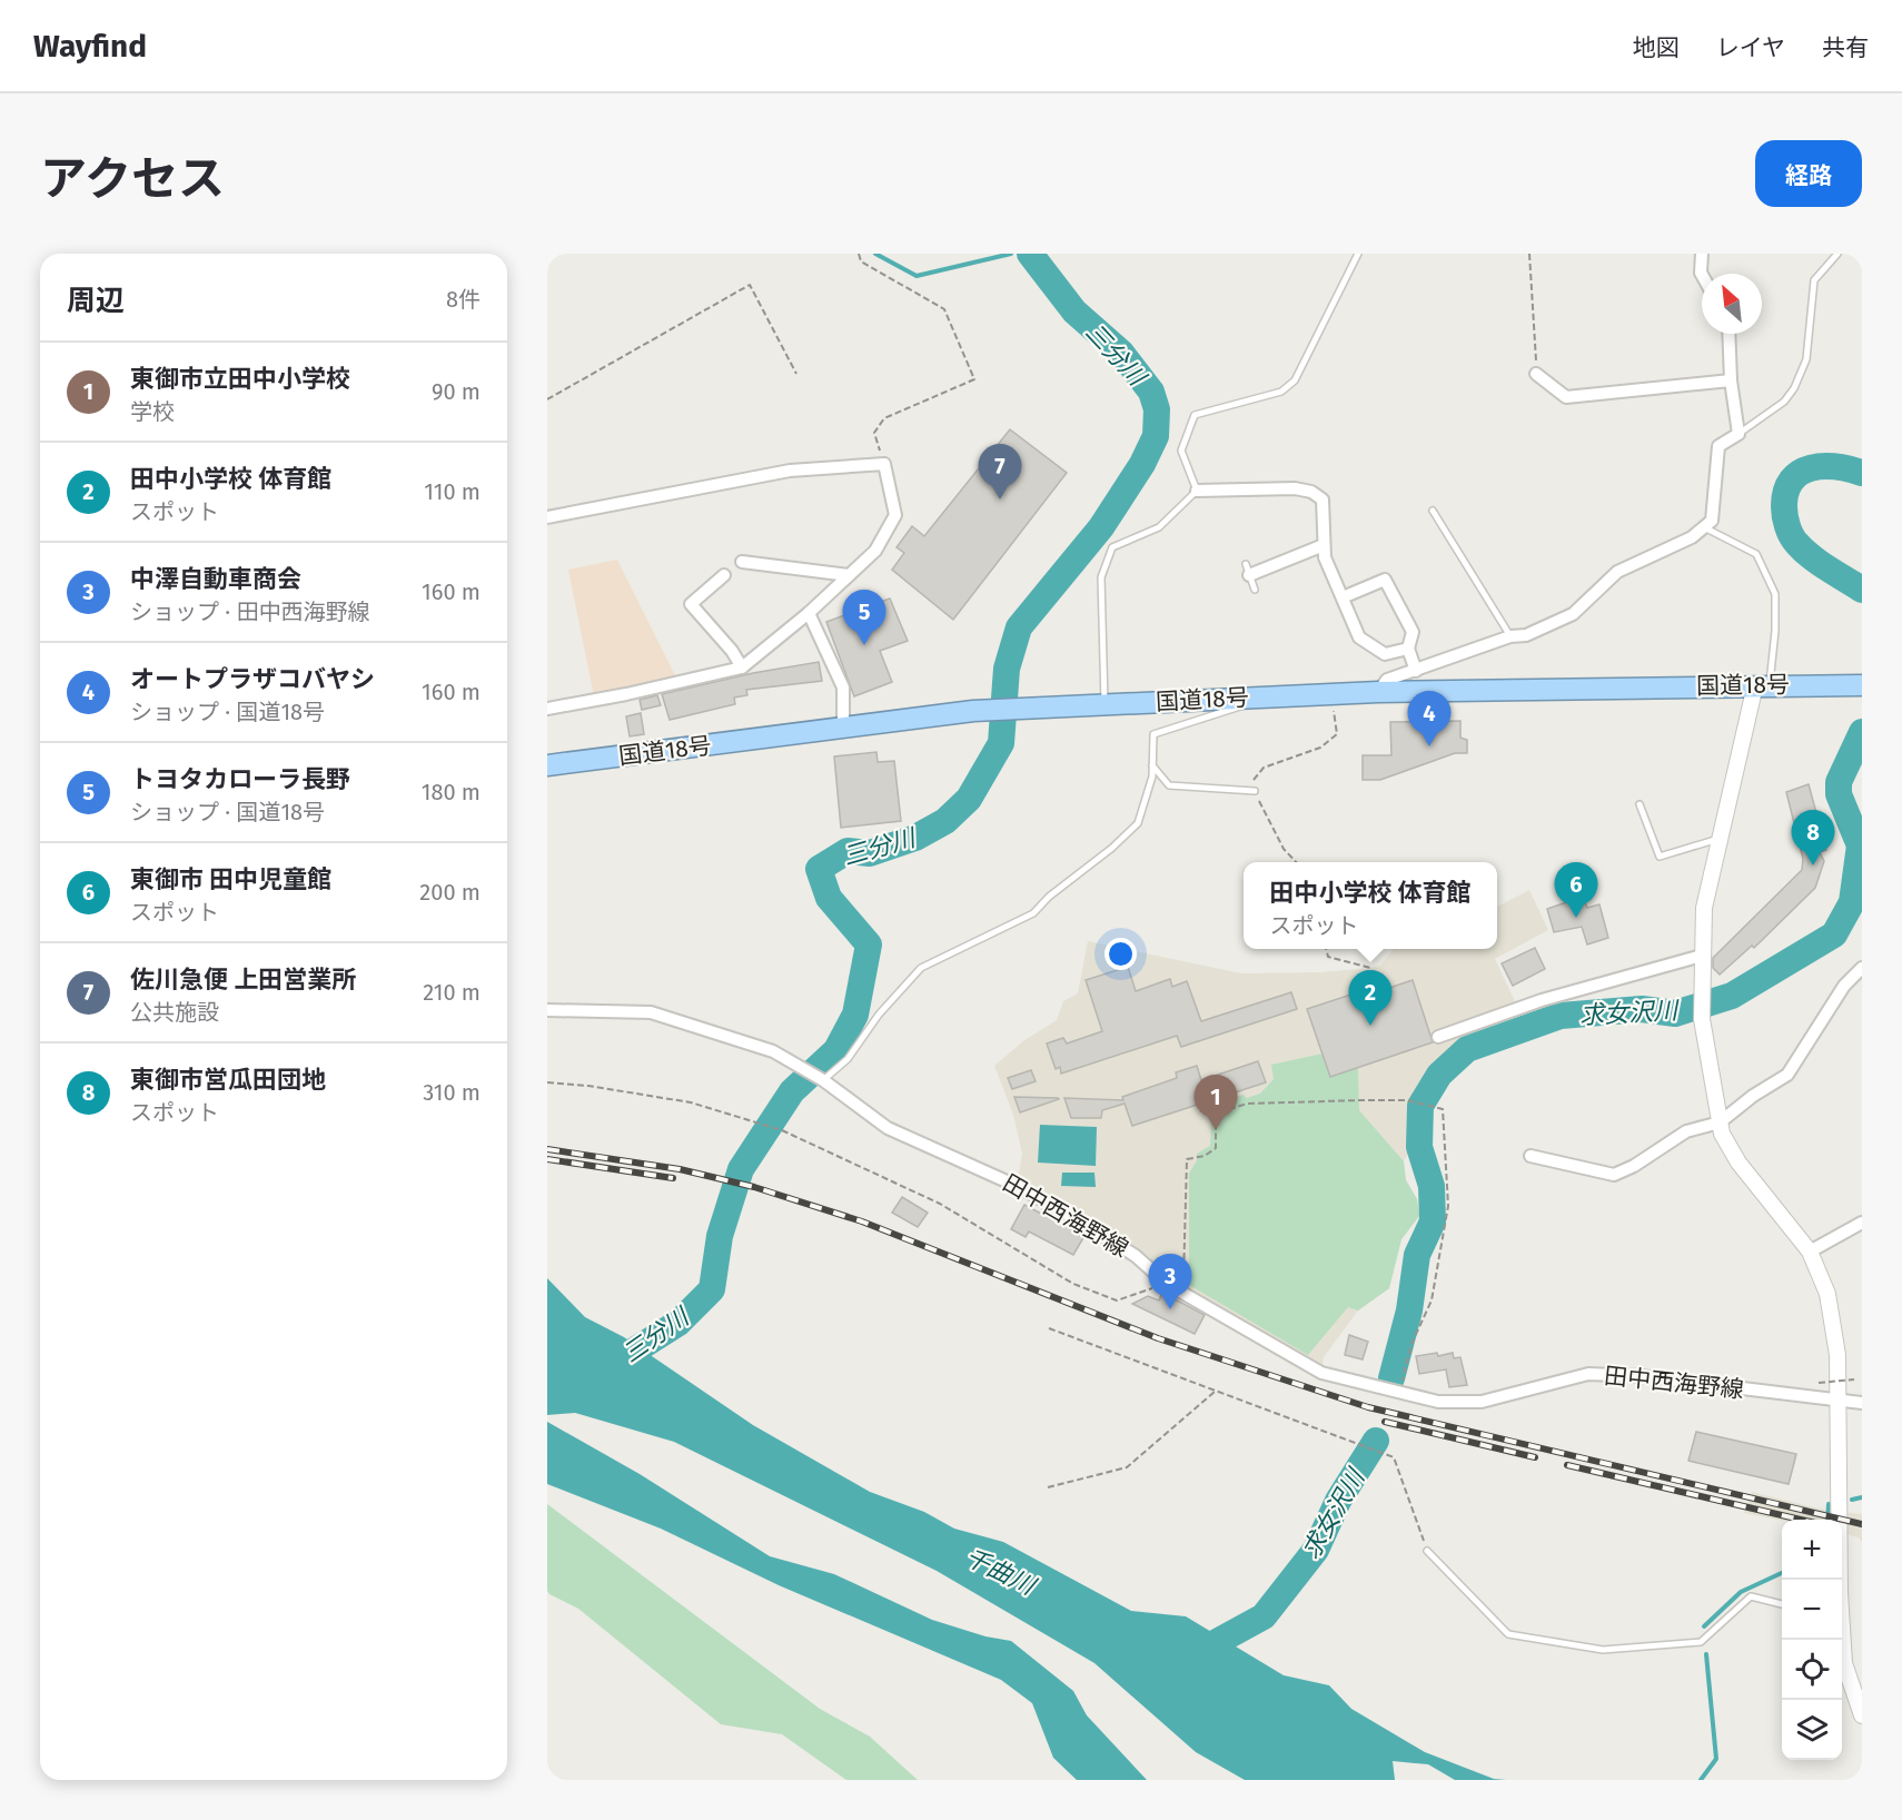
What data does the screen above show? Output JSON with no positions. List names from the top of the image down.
{
  "streets": {
    "highway": ["国道18号"],
    "street": ["田中西海野線"]
  },
  "water": ["三分川", "求女沢川", "千曲川"],
  "north": "top left",
  "page": {
    "header": "Wayfind",
    "nav": ["地図", "レイヤ", "共有"],
    "title": "アクセス",
    "buttons": "経路",
    "heading": ["周辺", "8件"],
    "list": [
      {
        "mark": "1",
        "name": "東御市立田中小学校",
        "note": "学校",
        "value": "90 m"
      },
      {
        "mark": "2",
        "name": "田中小学校 体育館",
        "note": "スポット",
        "value": "110 m"
      },
      {
        "mark": "3",
        "name": "中澤自動車商会",
        "note": "ショップ · 田中西海野線",
        "value": "160 m"
      },
      {
        "mark": "4",
        "name": "オートプラザコバヤシ",
        "note": "ショップ · 国道18号",
        "value": "160 m"
      },
      {
        "mark": "5",
        "name": "トヨタカローラ長野",
        "note": "ショップ · 国道18号",
        "value": "180 m"
      },
      {
        "mark": "6",
        "name": "東御市 田中児童館",
        "note": "スポット",
        "value": "200 m"
      },
      {
        "mark": "7",
        "name": "佐川急便 上田営業所",
        "note": "公共施設",
        "value": "210 m"
      },
      {
        "mark": "8",
        "name": "東御市営瓜田団地",
        "note": "スポット",
        "value": "310 m"
      }
    ],
    "pins": [
      "7",
      "5",
      "4",
      "8",
      "6",
      "2",
      "1",
      "3"
    ],
    "popup": ["田中小学校 体育館", "スポット"],
    "map_buttons": ["+", "−"]
  }
}
